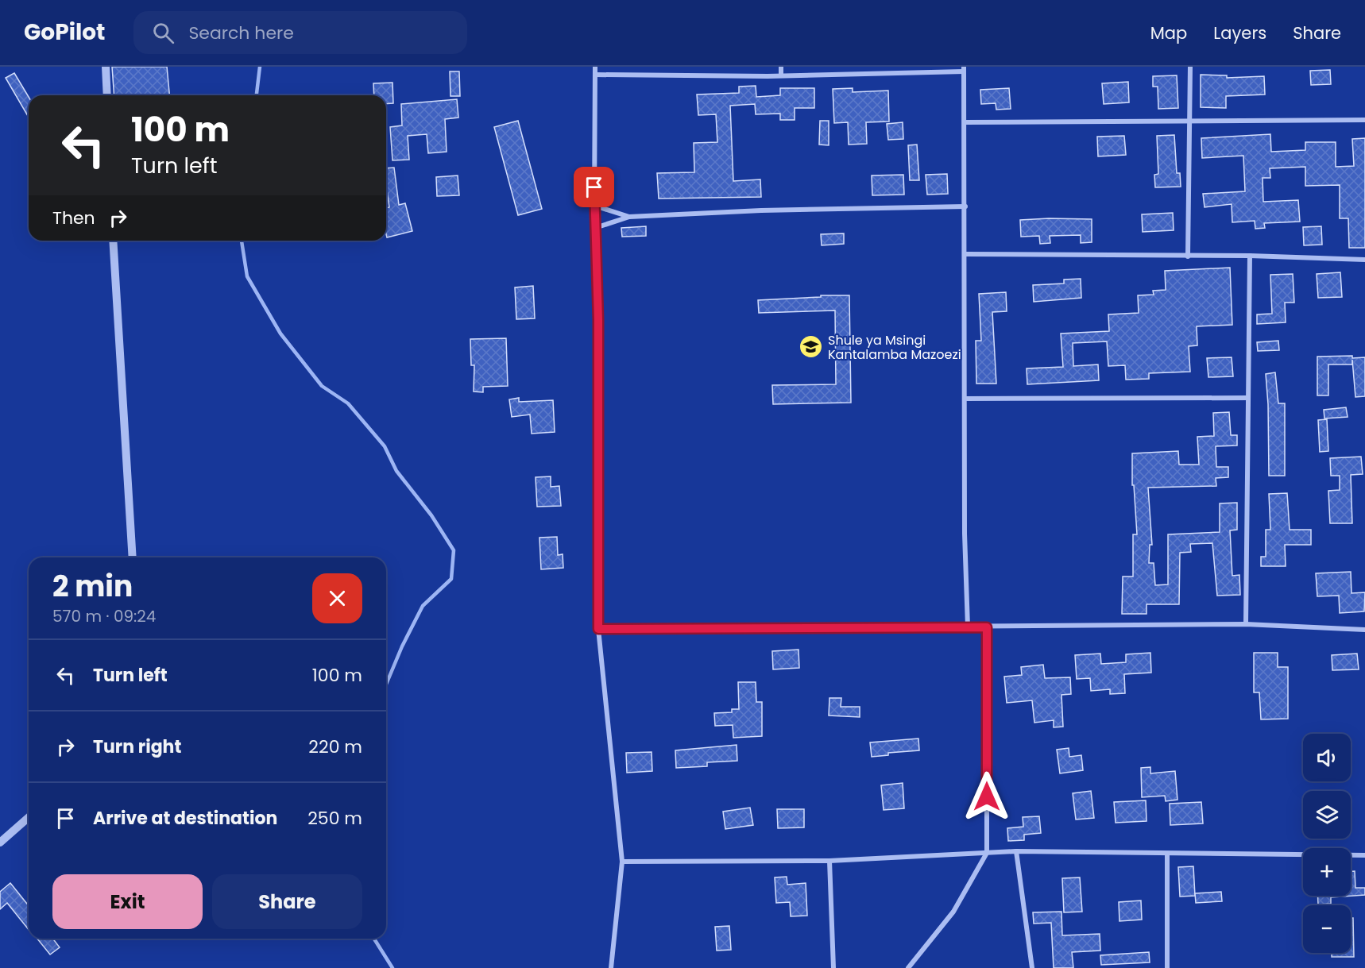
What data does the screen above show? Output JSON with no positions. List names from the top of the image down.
{
  "places": {
    "school or university": ["Shule ya Msingi Kantalamba Mazoezi"]
  },
  "page": {
    "header": "GoPilot",
    "search": "Search here",
    "nav": ["Map", "Layers", "Share"],
    "turn": ["100 m", "Turn left"],
    "then": "Then",
    "heading": ["2 min", "570 m · 09:24"],
    "list": [
      {
        "name": "Turn left",
        "value": "100 m"
      },
      {
        "name": "Turn right",
        "value": "220 m"
      },
      {
        "name": "Arrive at destination",
        "value": "250 m"
      }
    ],
    "map_buttons": ["+", "−"],
    "buttons": ["Exit", "Share"]
  }
}
